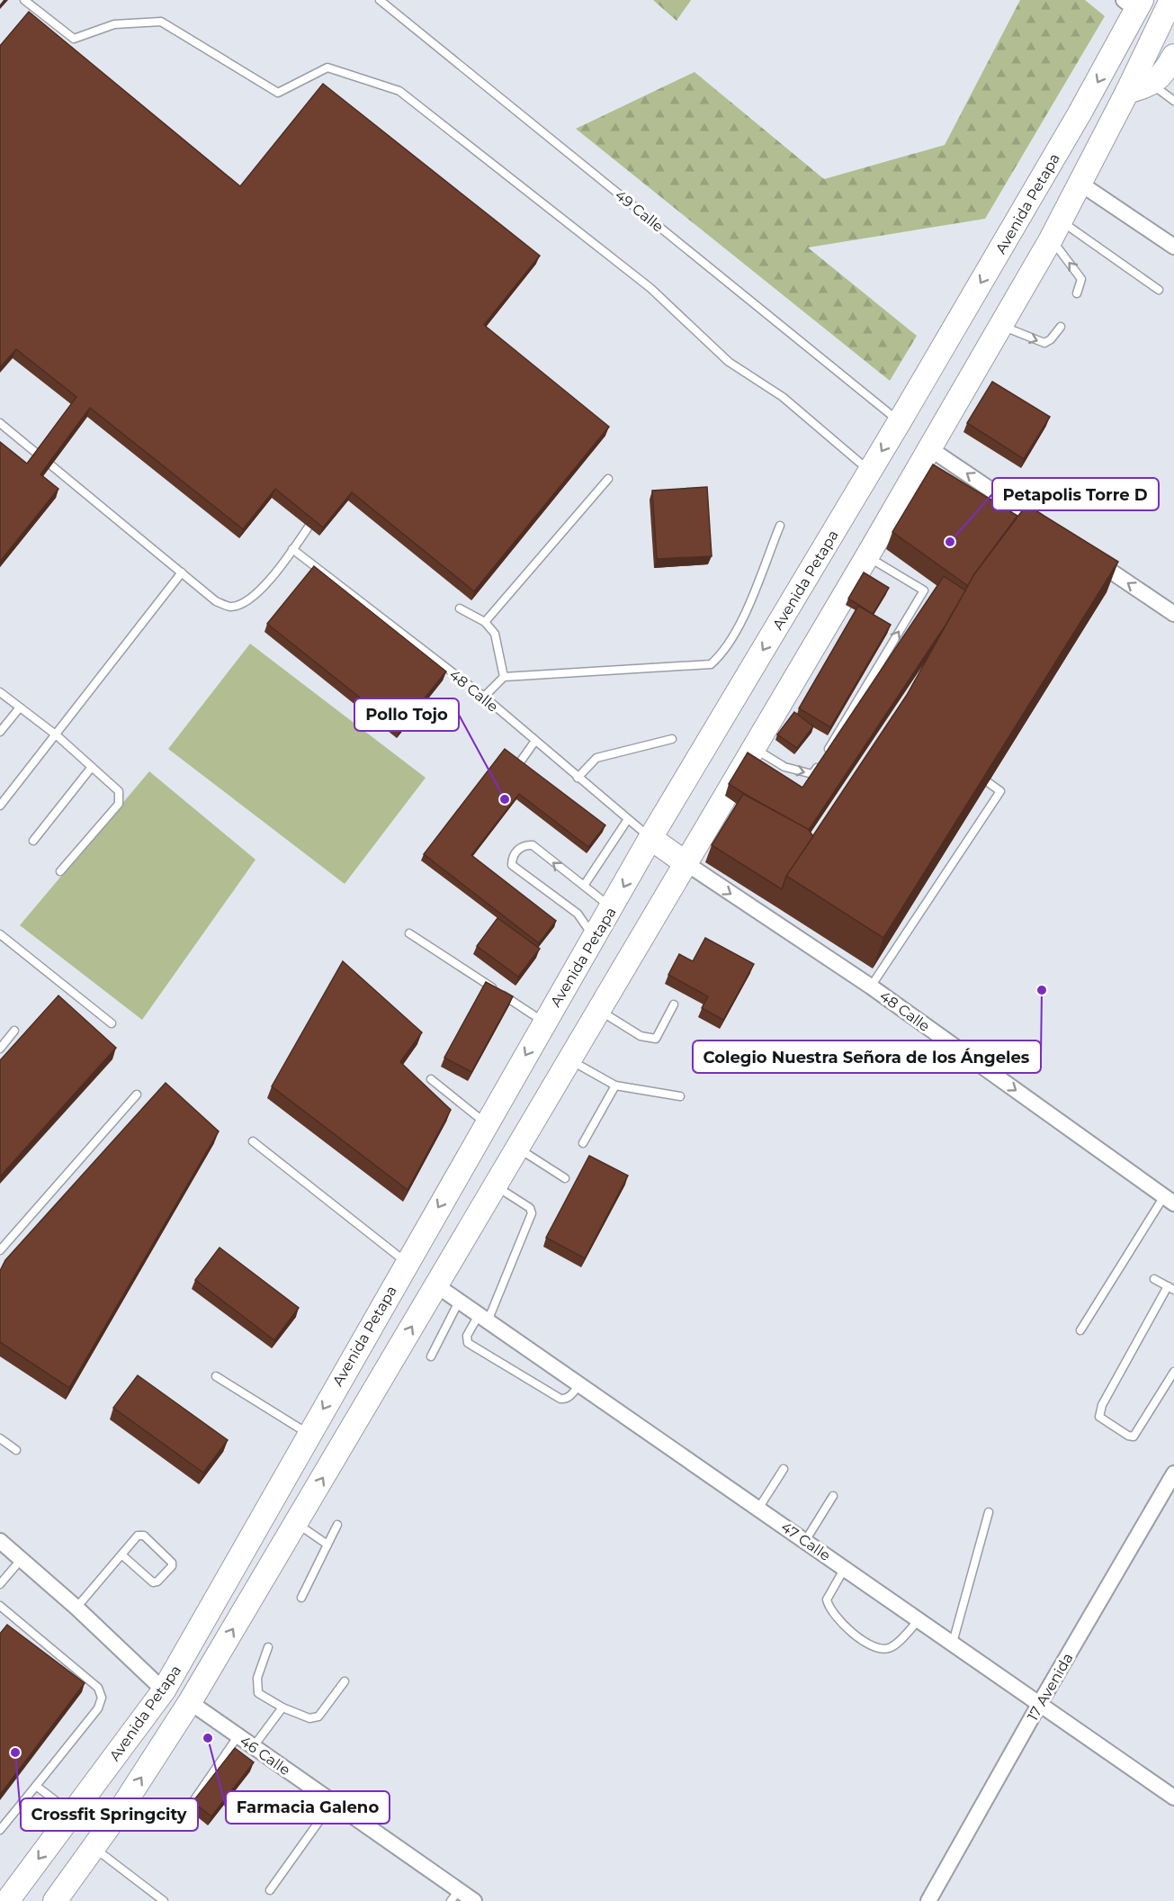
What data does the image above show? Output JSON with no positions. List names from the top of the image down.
{
  "streets": {
    "main road": ["Avenida Petapa"],
    "street": [
      "48 Calle",
      "47 Calle",
      "17 Avenida",
      "46 Calle"
    ],
    "lane": ["49 Calle"]
  },
  "crossings": [
    ["Avenida Petapa", "49 Calle"],
    ["Avenida Petapa", "48 Calle"],
    ["Avenida Petapa", "47 Calle"],
    ["Avenida Petapa", "46 Calle"],
    ["47 Calle", "17 Avenida"]
  ],
  "one_way": ["48 Calle"],
  "places": [
    "Petapolis Torre D",
    "Pollo Tojo",
    "Colegio Nuestra Señora de los Ángeles",
    "Farmacia Galeno",
    "Crossfit Springcity"
  ]
}
